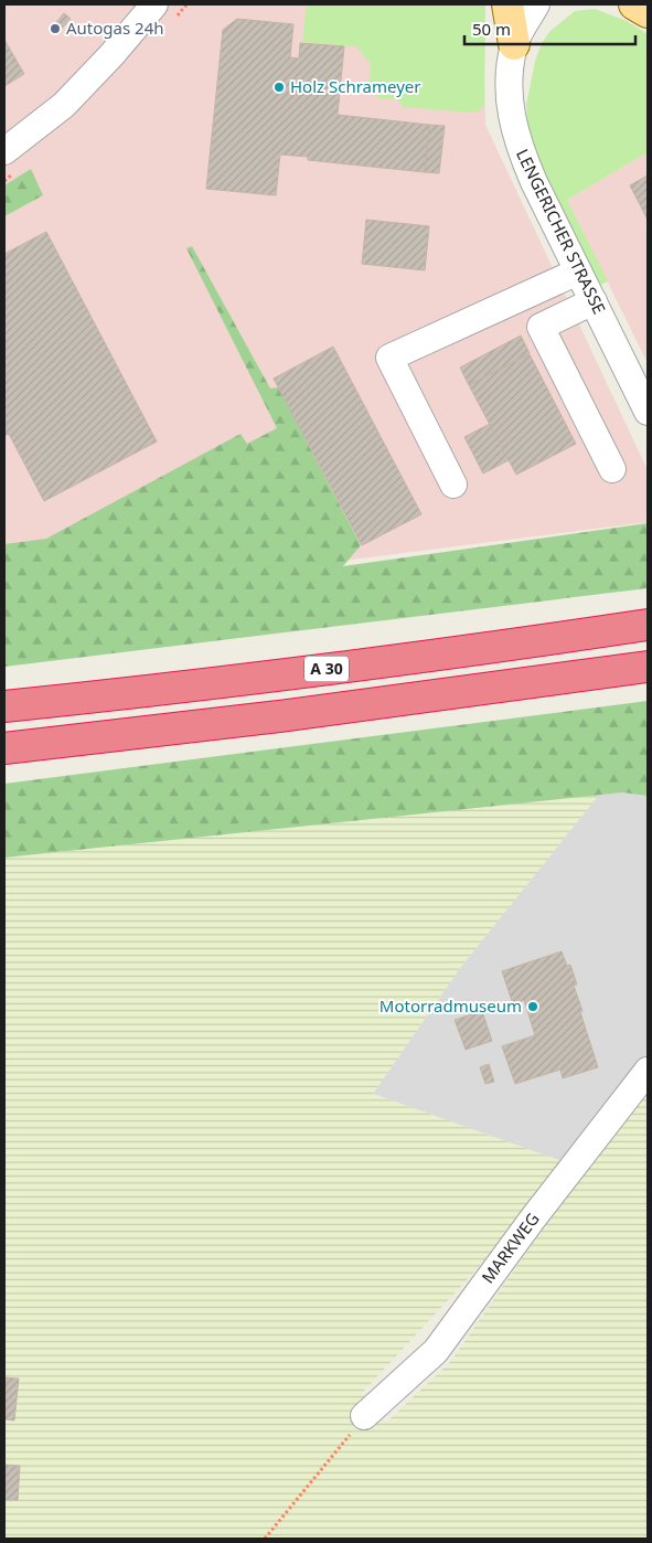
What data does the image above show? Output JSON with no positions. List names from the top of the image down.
{
  "streets": {
    "highway": ["A 30"],
    "main road": ["LENGERICHER STRASSE"],
    "street": ["MARKWEG"]
  },
  "places": ["Autogas 24h", "Holz Schrameyer", "Motorradmuseum"],
  "scale_bar": "50 m"
}
